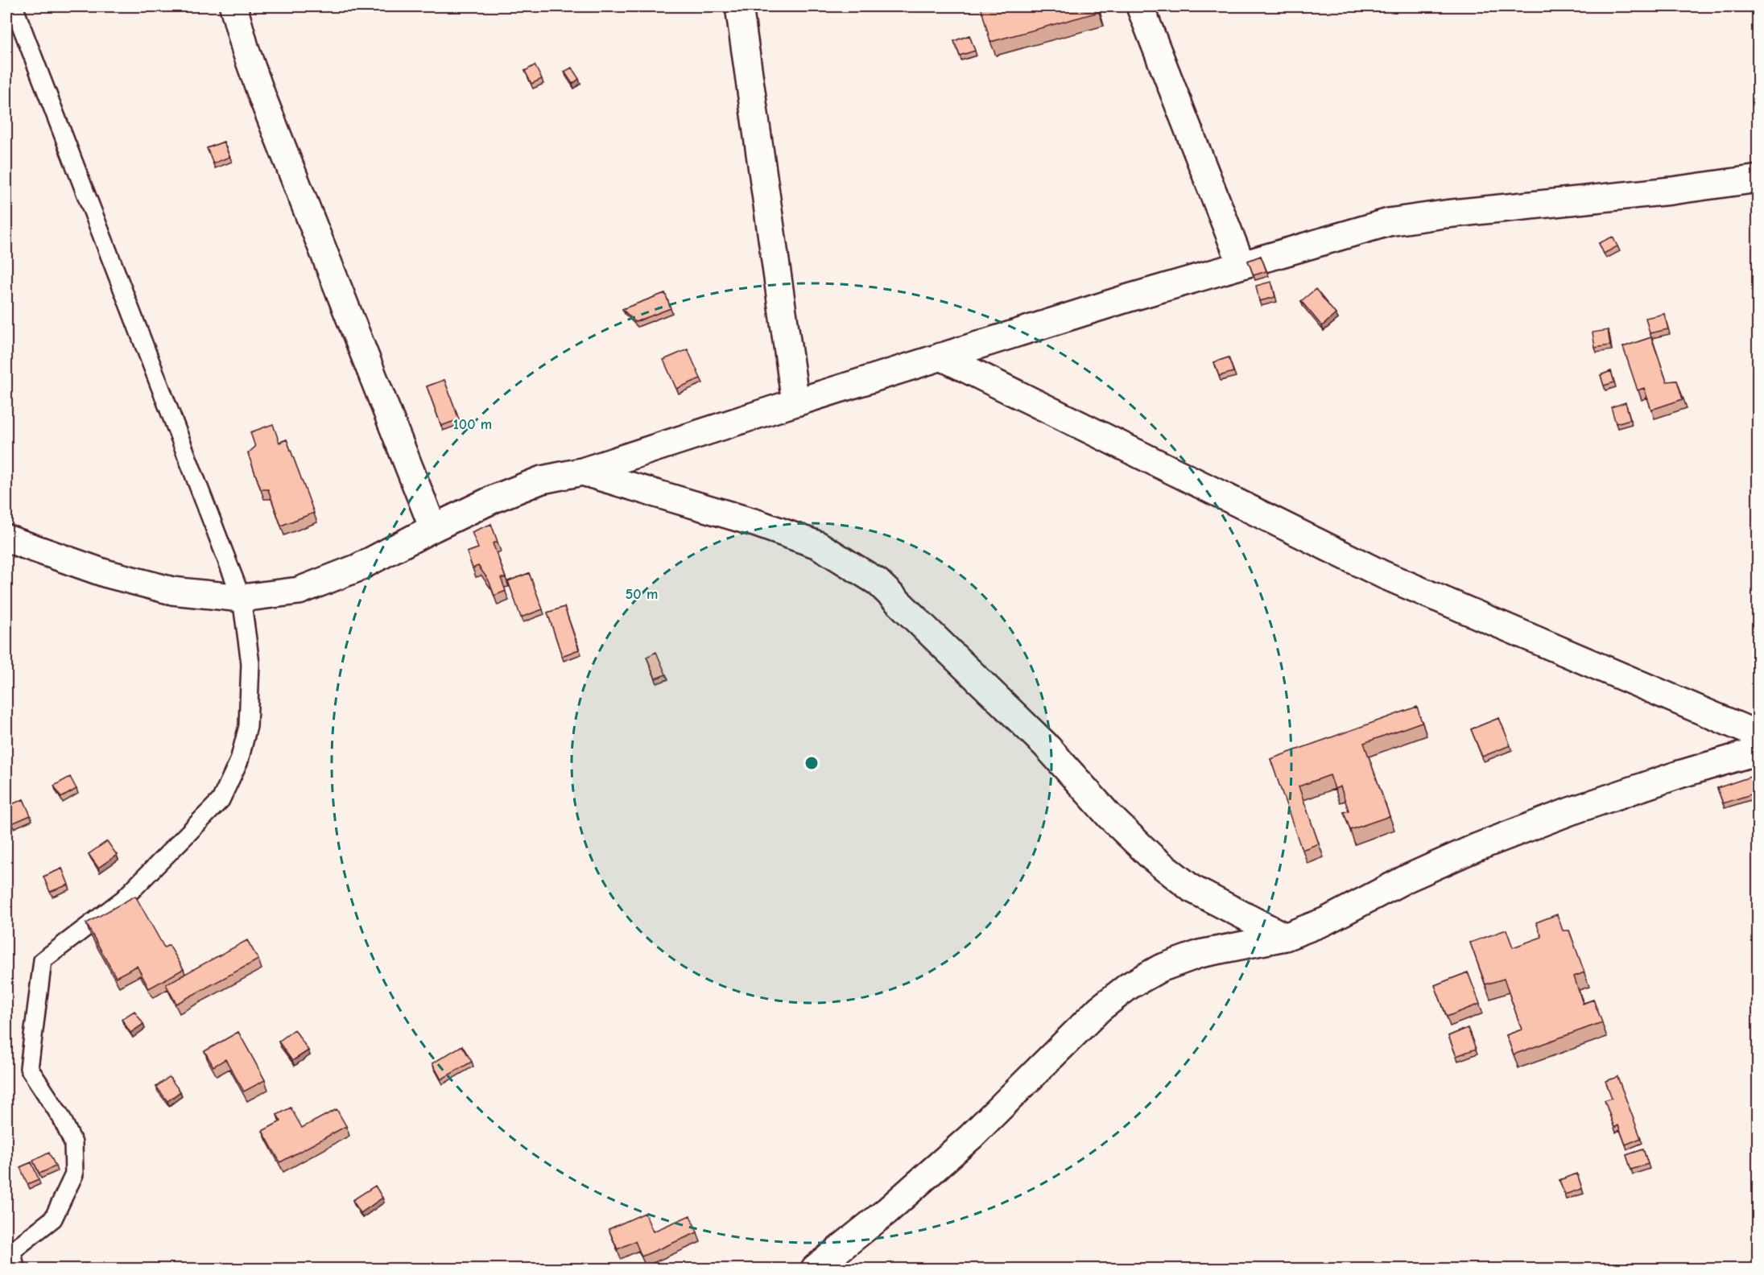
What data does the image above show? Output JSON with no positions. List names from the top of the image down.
{
  "rings": ["100 m", "50 m"]
}
